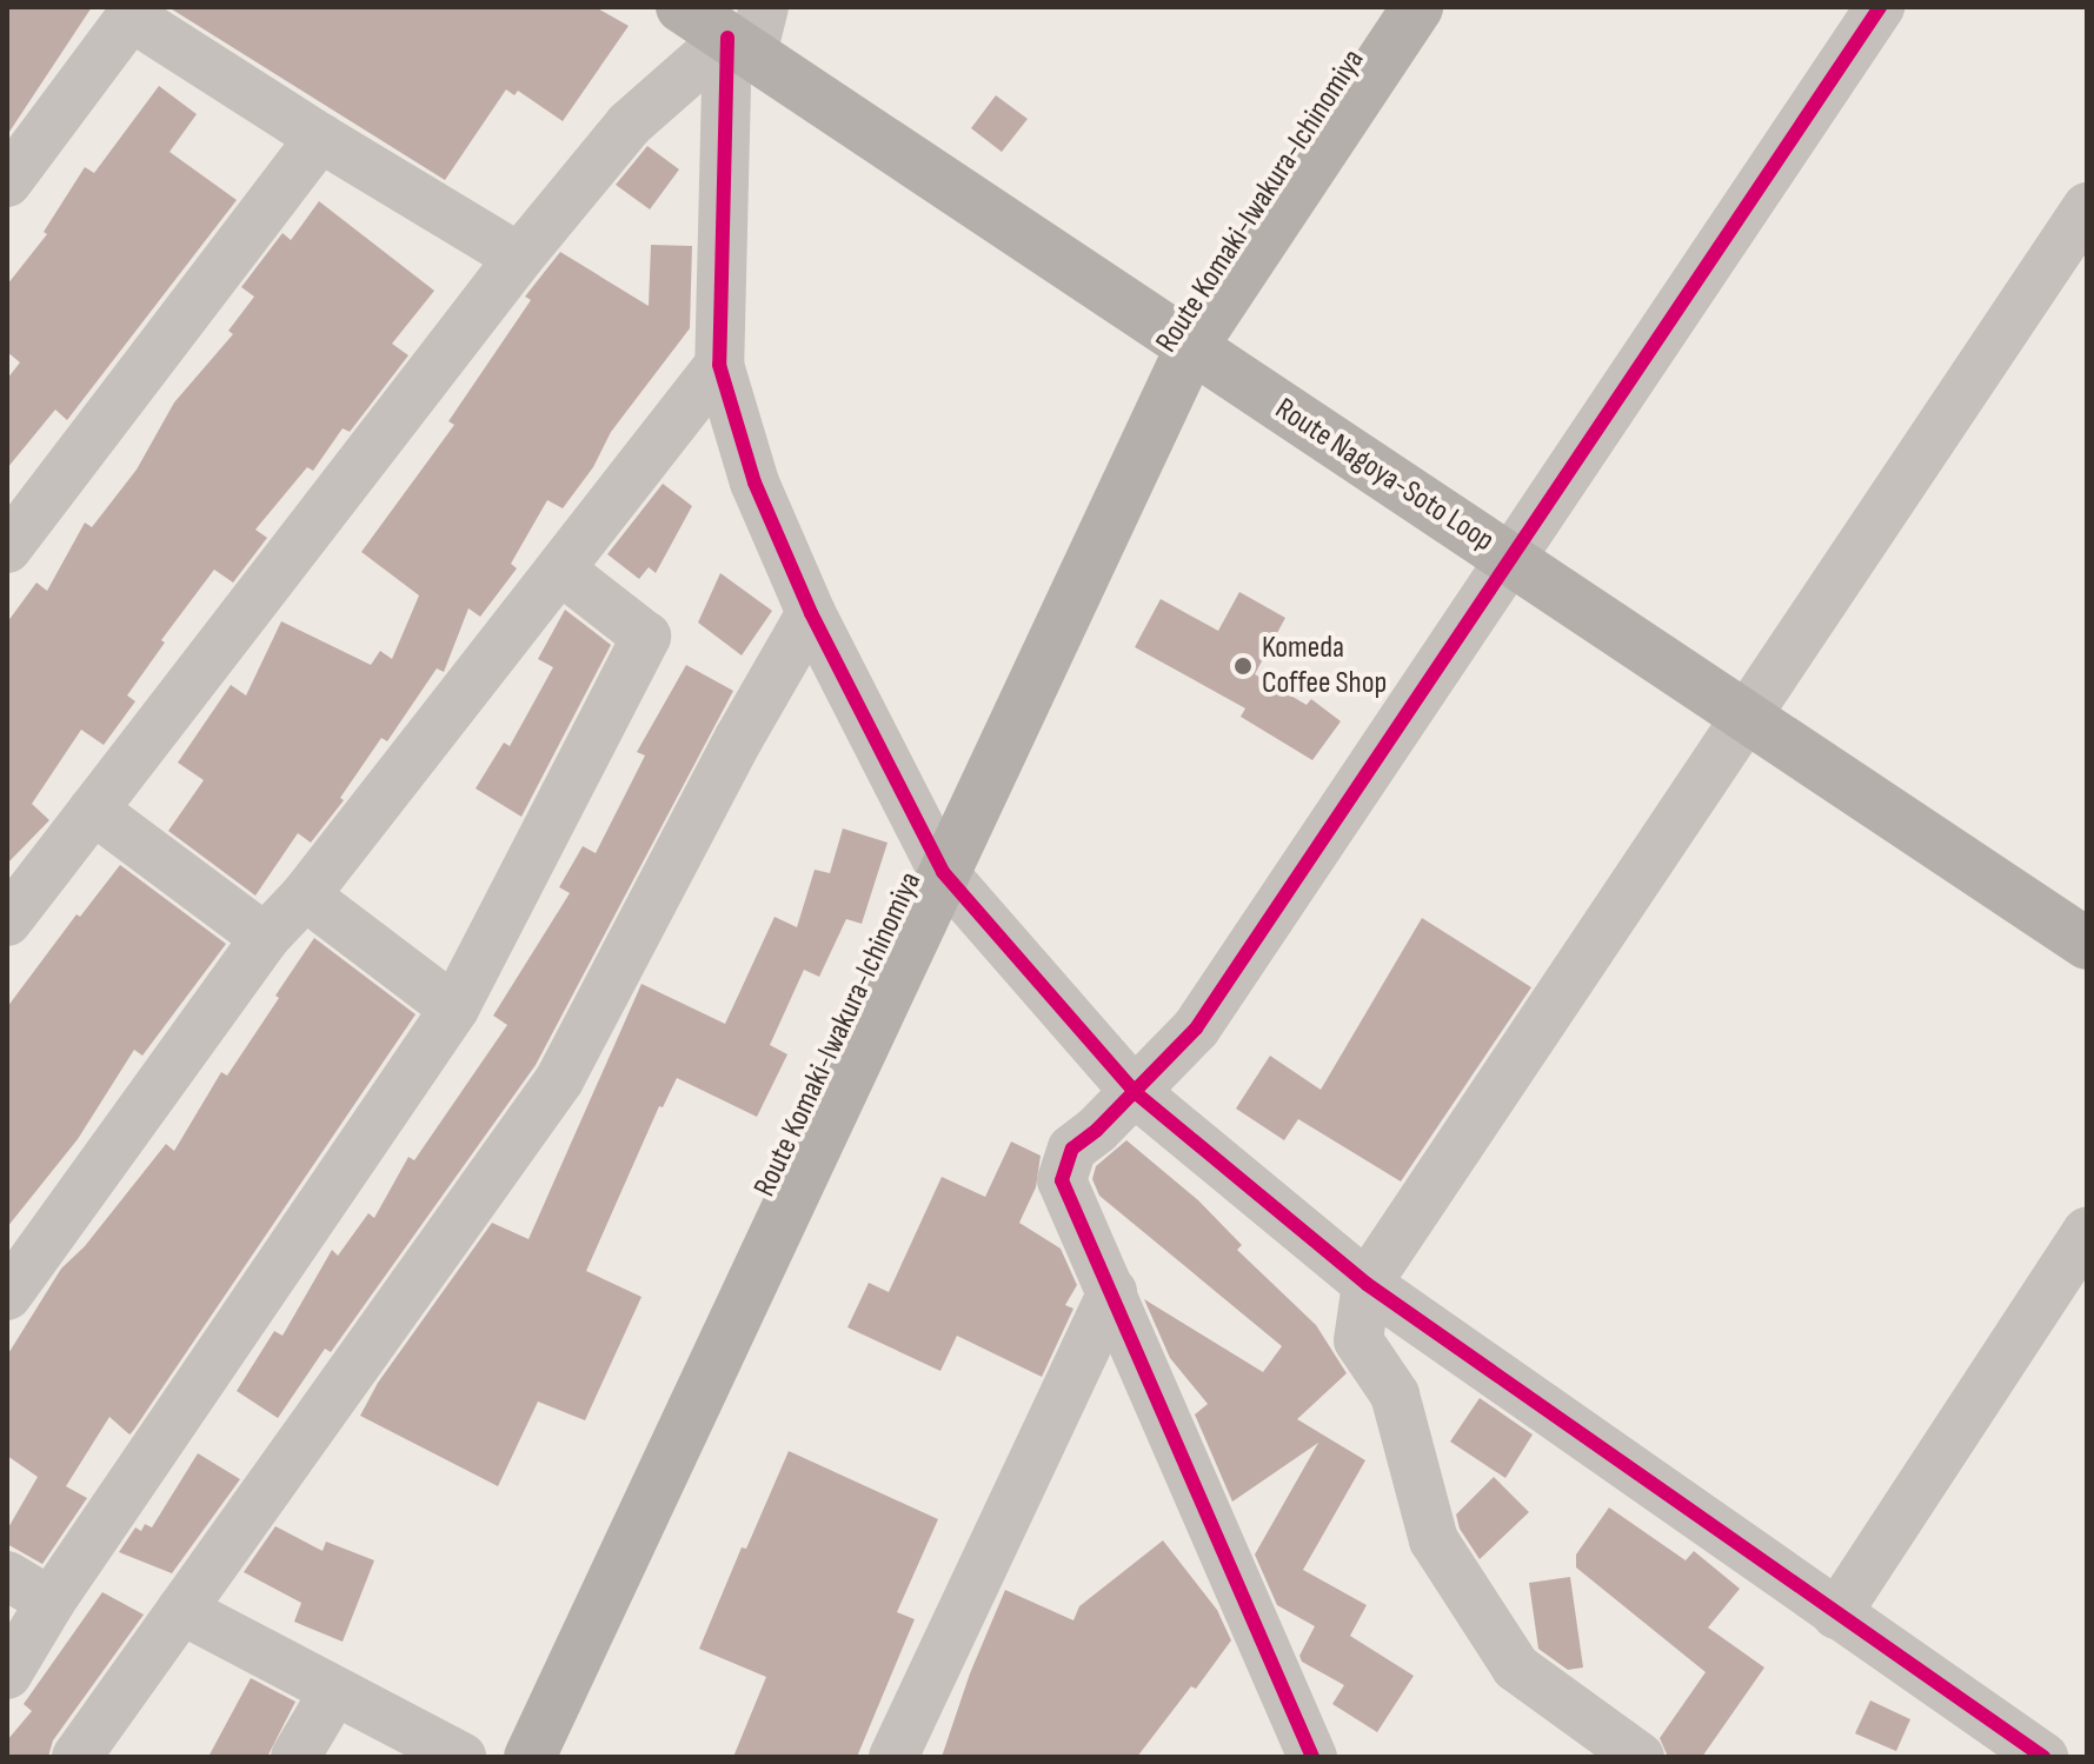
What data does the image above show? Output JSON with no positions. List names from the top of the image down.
{
  "streets": {
    "main road": ["Route Komaki-Iwakura-Ichinomiya", "Route Nagoya-Soto Loop"]
  },
  "crossings": [
    ["Route Komaki-Iwakura-Ichinomiya", "Route Nagoya-Soto Loop"]
  ],
  "places": ["Komeda Coffee Shop"]
}
